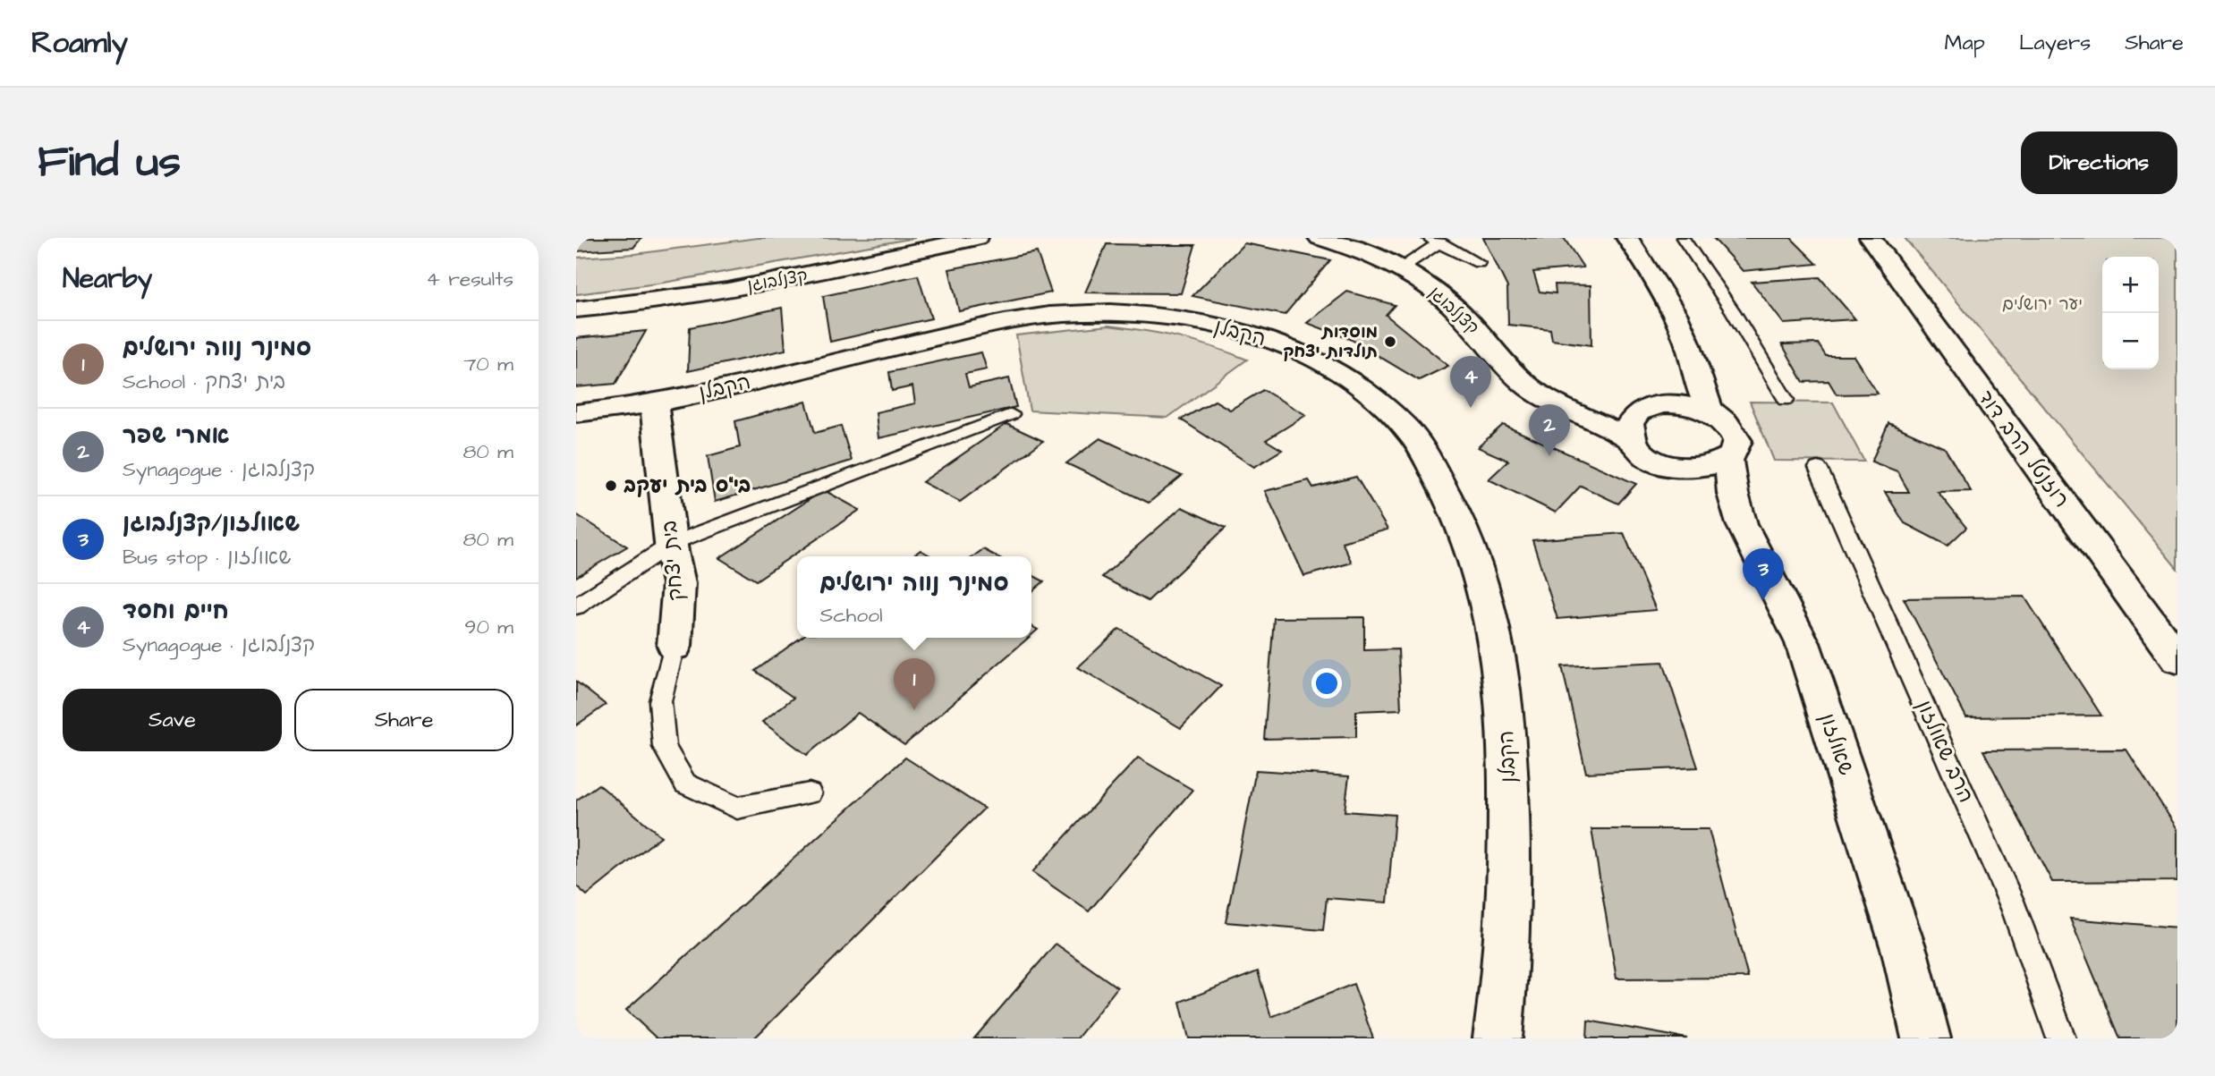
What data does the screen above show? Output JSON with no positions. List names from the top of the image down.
{
  "streets": {
    "street": [
      "קצנלבוגן",
      "הקבלן",
      "רוזנטל הרב דוד",
      "בית יצחק",
      "שאולזון"
    ],
    "lane": ["הרב שאולזון"]
  },
  "crossings": [
    ["קצנלבוגן", "שאולזון"],
    ["הקבלן", "בית יצחק"]
  ],
  "parks": ["יער ירושלים"],
  "places": ["מוסדות תולדות יצחק", "בי\"ס בית יעקב"],
  "page": {
    "header": "Roamly",
    "nav": ["Map", "Layers", "Share"],
    "buttons": [
      "Directions",
      ["Save", "Share"]
    ],
    "title": "Find us",
    "heading": ["Nearby", "4 results"],
    "map_buttons": ["+", "−"],
    "list": [
      {
        "mark": "1",
        "name": "סמינר נווה ירושלים",
        "note": "School · בית יצחק",
        "value": "70 m"
      },
      {
        "mark": "2",
        "name": "אמרי שפר",
        "note": "Synagogue · קצנלבוגן",
        "value": "80 m"
      },
      {
        "mark": "3",
        "name": "שאולזון/קצנלבוגן",
        "note": "Bus stop · שאולזון",
        "value": "80 m"
      },
      {
        "mark": "4",
        "name": "חיים וחסד",
        "note": "Synagogue · קצנלבוגן",
        "value": "90 m"
      }
    ],
    "pins": [
      "4",
      "2",
      "3",
      "1"
    ],
    "popup": ["סמינר נווה ירושלים", "School"]
  }
}
